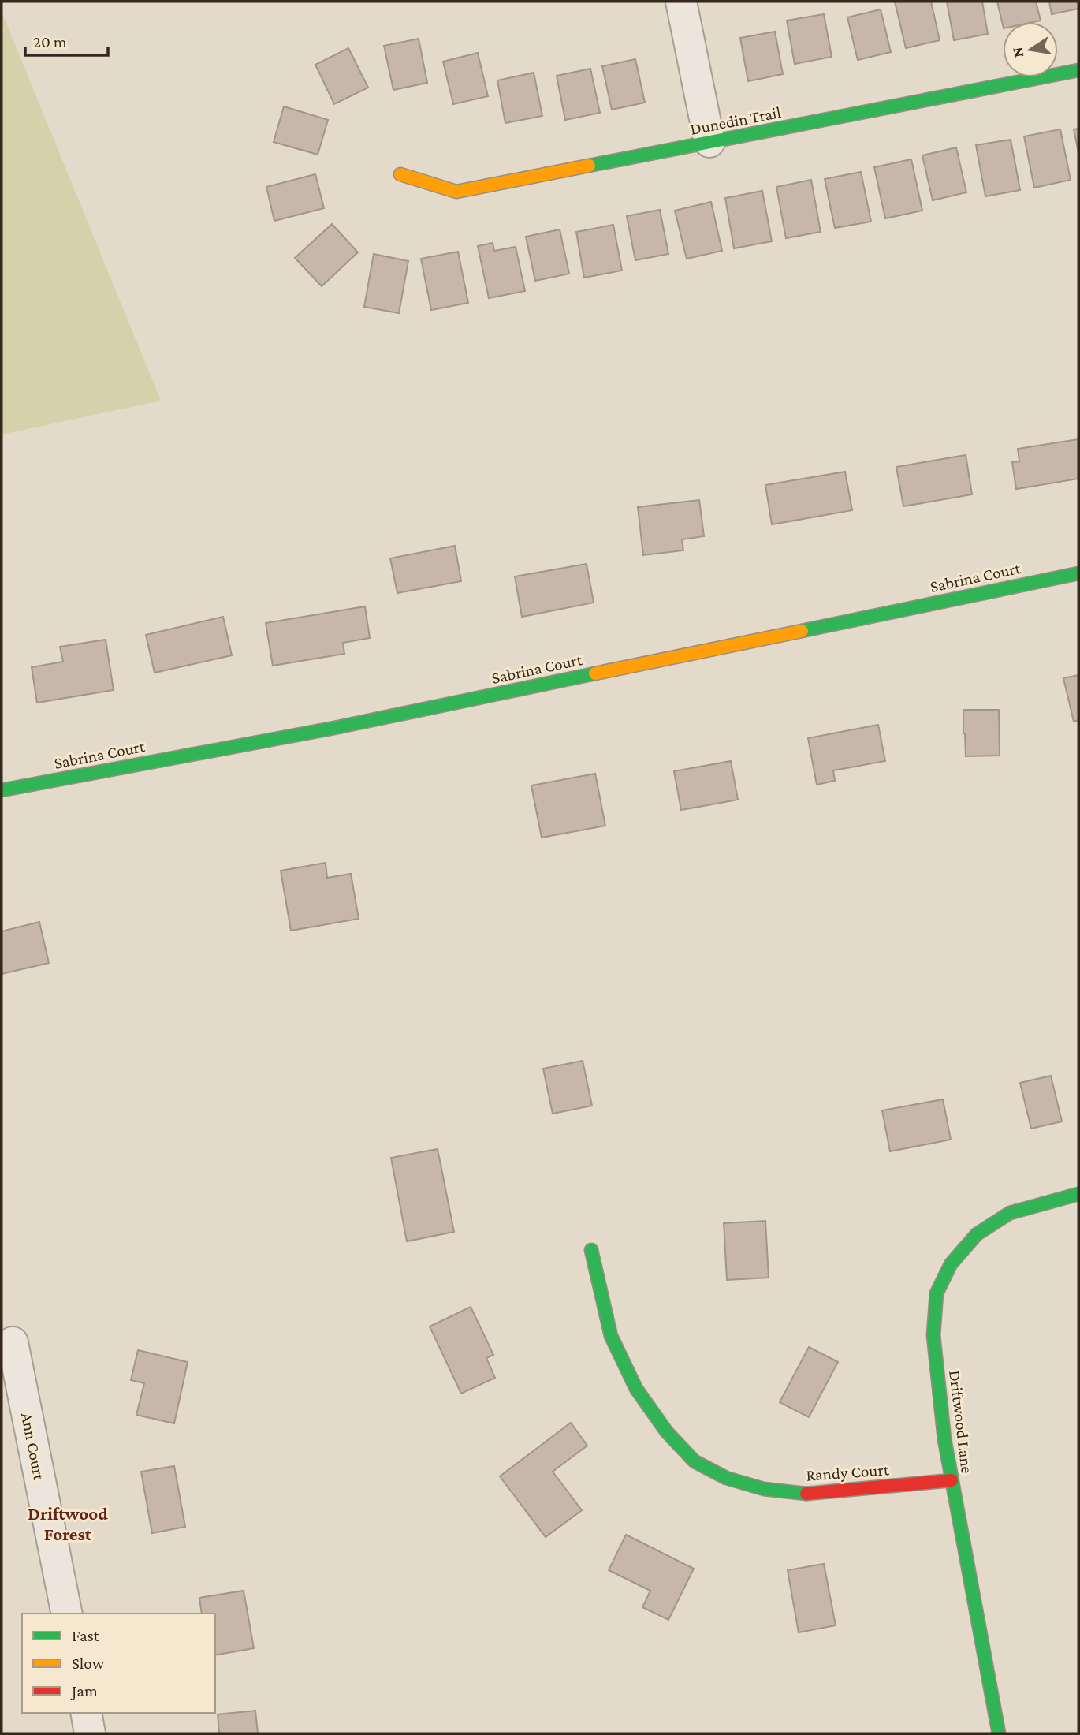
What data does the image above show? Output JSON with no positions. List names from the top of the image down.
{
  "streets": {
    "street": [
      "Dunedin Trail",
      "Sabrina Court",
      "Driftwood Lane",
      "Ann Court",
      "Randy Court"
    ]
  },
  "crossings": [
    ["Driftwood Lane", "Randy Court"]
  ],
  "districts": ["Driftwood Forest"],
  "legend": ["Fast", "Slow", "Jam"],
  "scale_bar": "20 m",
  "north": "left"
}
